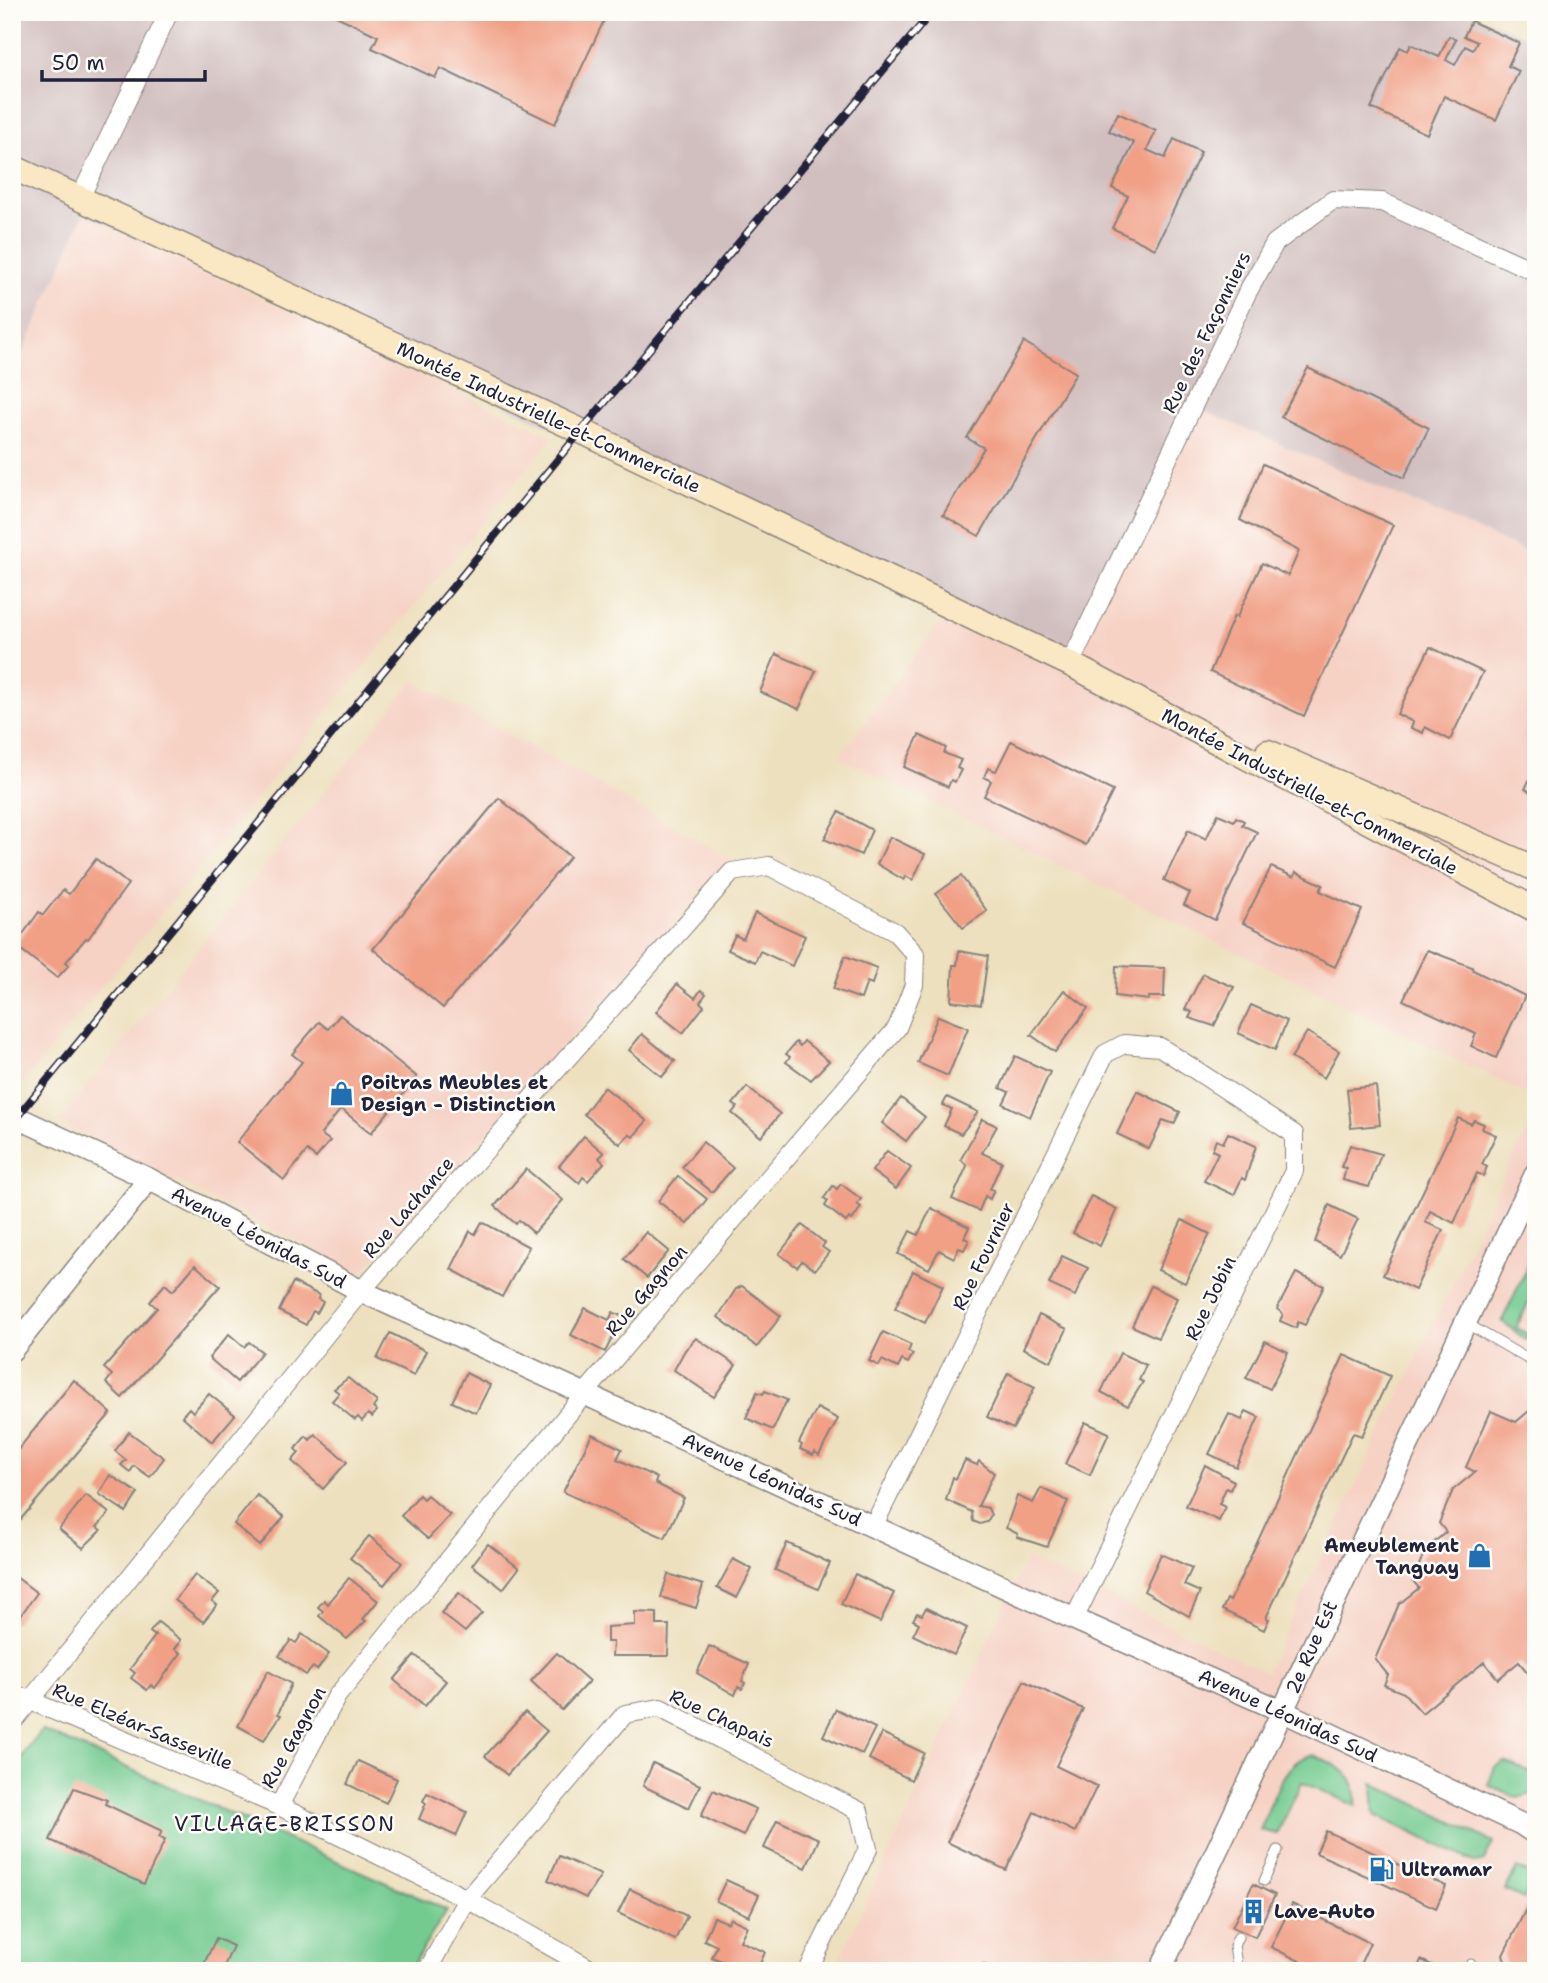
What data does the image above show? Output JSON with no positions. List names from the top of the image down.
{
  "streets": {
    "main road": ["Montée Industrielle-et-Commerciale"],
    "street": [
      "Rue des Façonniers",
      "Rue Lachance",
      "Avenue Léonidas Sud",
      "Rue Fournier",
      "Rue Gagnon",
      "Rue Jobin",
      "2e Rue Est",
      "Rue Chapais",
      "Rue Elzéar-Sasseville"
    ]
  },
  "crossings": [
    ["Rue des Façonniers", "Montée Industrielle-et-Commerciale"],
    ["Rue Lachance", "Avenue Léonidas Sud"],
    ["Rue Lachance", "Rue Gagnon"],
    ["Rue Lachance", "Rue Elzéar-Sasseville"],
    ["Avenue Léonidas Sud", "Rue Fournier"],
    ["Avenue Léonidas Sud", "Rue Gagnon"],
    ["Avenue Léonidas Sud", "Rue Jobin"],
    ["Avenue Léonidas Sud", "2e Rue Est"],
    ["Rue Fournier", "Rue Jobin"],
    ["Rue Gagnon", "Rue Elzéar-Sasseville"],
    ["Rue Chapais", "Rue Elzéar-Sasseville"]
  ],
  "districts": ["VILLAGE-BRISSON"],
  "places": {
    "shop": ["Poitras Meubles et Design - Distinction", "Ameublement Tanguay"],
    "fuel station": ["Ultramar"],
    "building": ["Lave-Auto"]
  },
  "scale_bar": "50 m"
}
